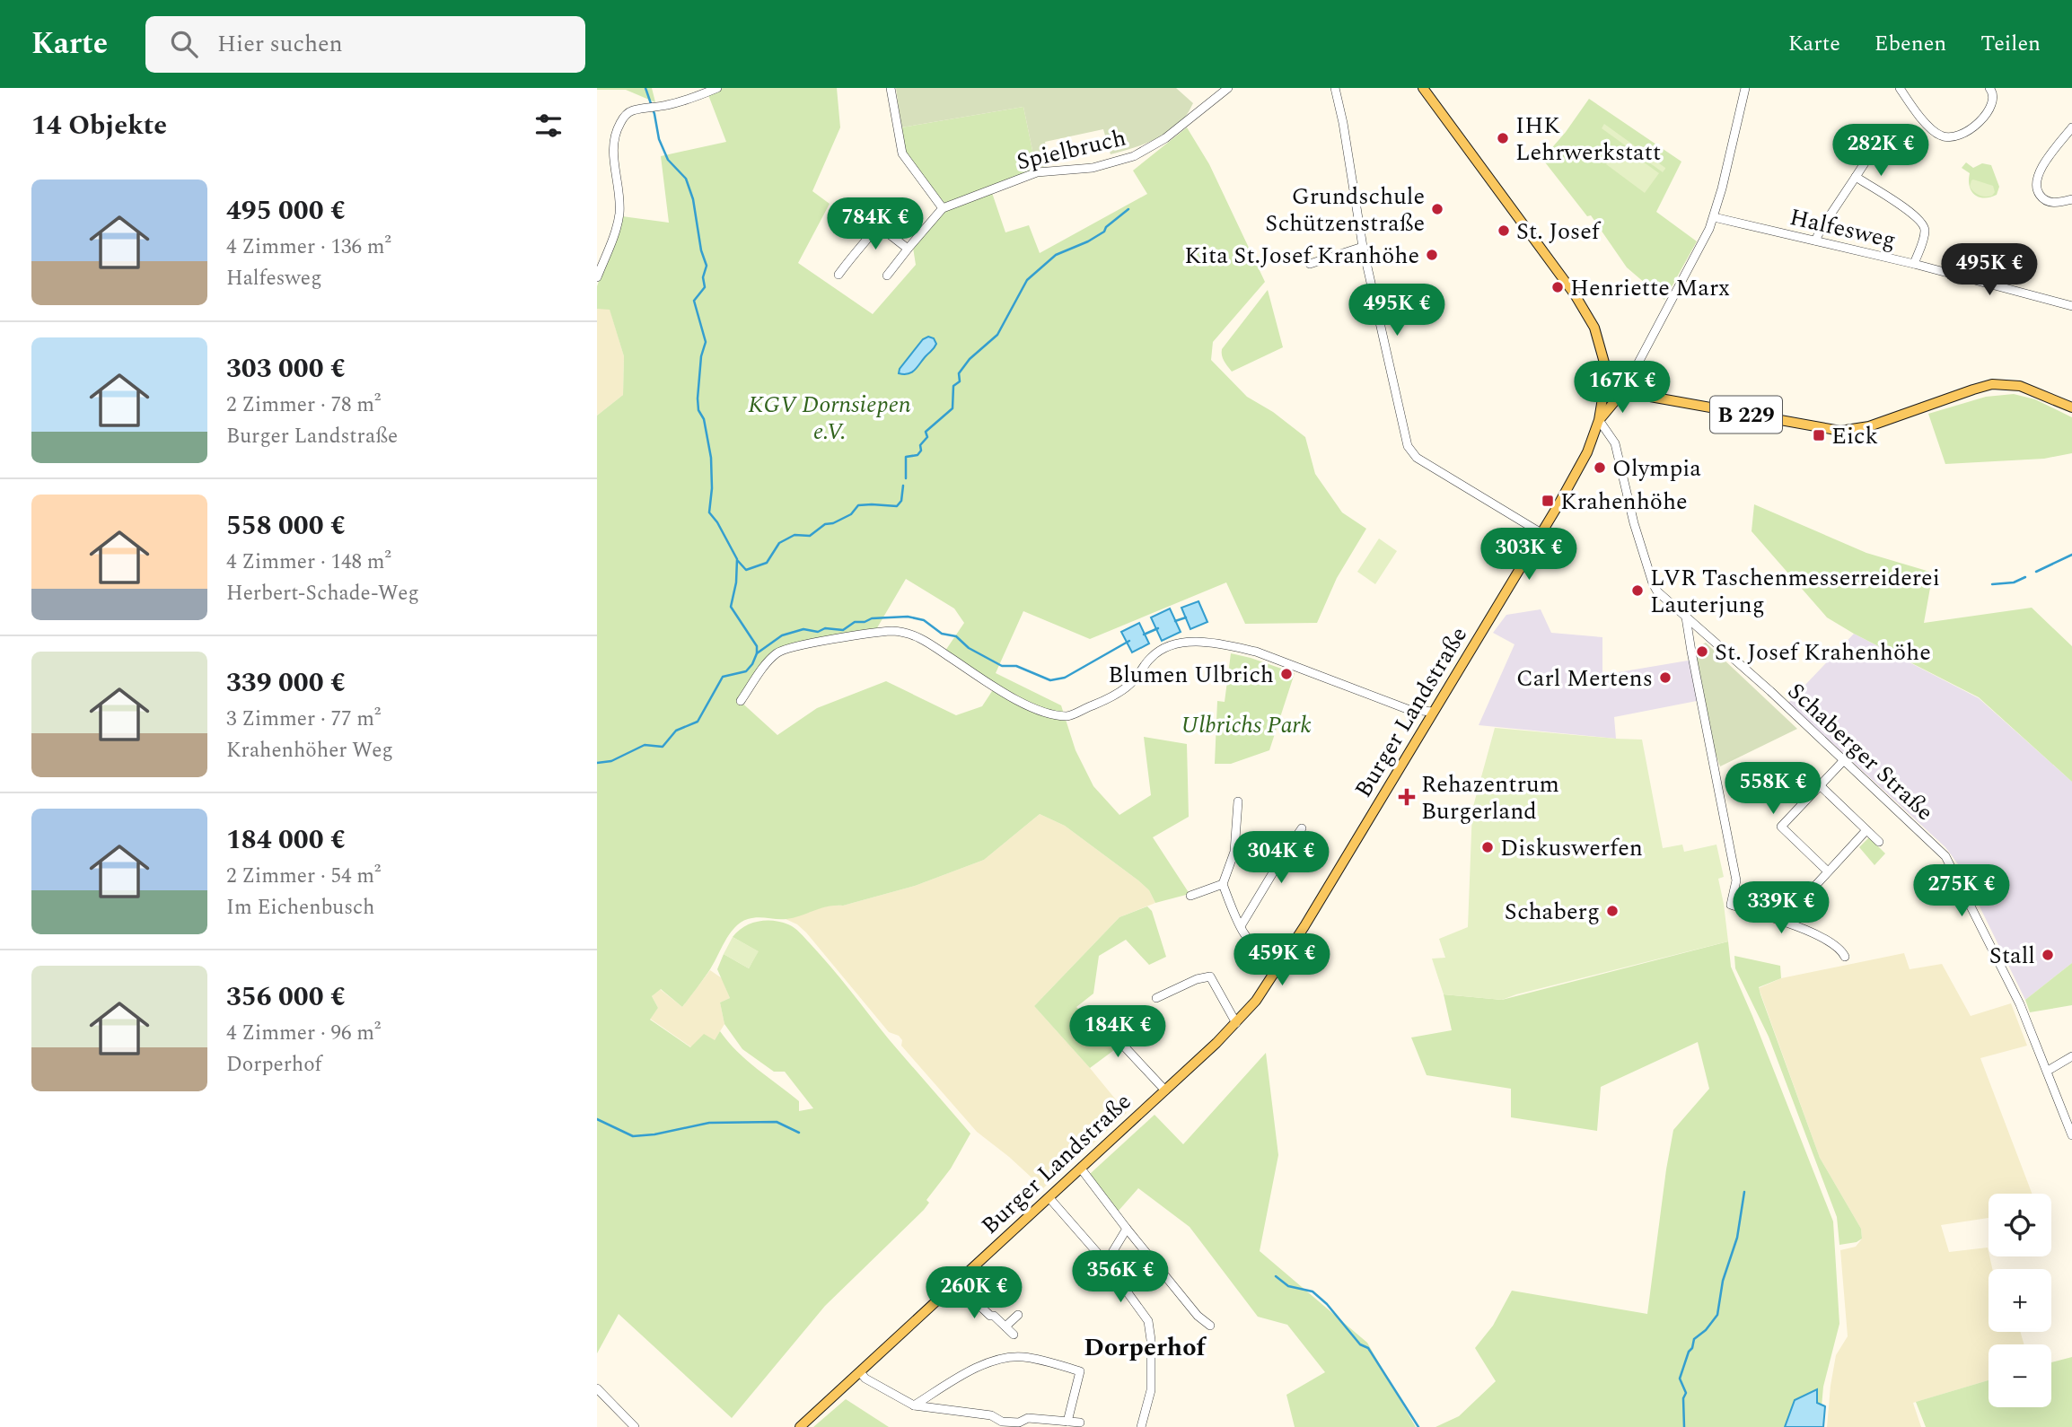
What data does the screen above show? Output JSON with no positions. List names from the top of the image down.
{
  "streets": {
    "main road": ["B 229", "Burger Landstraße"],
    "street": ["Spielbruch", "Halfesweg", "Schaberger Straße"]
  },
  "crossings": [
    ["B 229", "Burger Landstraße"],
    ["Burger Landstraße", "Schaberger Straße"]
  ],
  "districts": ["Dorperhof"],
  "parks": ["KGV Dornsiepen e.V.", "Ulbrichs Park"],
  "places": {
    "other": [
      "IHK Lehrwerkstatt",
      "Grundschule Schützenstraße",
      "St. Josef",
      "Kita St.Josef Kranhöhe",
      "Henriette Marx",
      "Olympia",
      "LVR Taschenmesserreiderei Lauterjung",
      "St. Josef Krahenhöhe",
      "Blumen Ulbrich",
      "Carl Mertens",
      "Diskuswerfen",
      "Schaberg",
      "Stall"
    ],
    "transit": ["Eick", "Krahenhöhe"],
    "health": ["Rehazentrum Burgerland"]
  },
  "page": {
    "header": "Karte",
    "search": "Hier suchen",
    "nav": ["Karte", "Ebenen", "Teilen"],
    "heading": "14 Objekte",
    "price": [
      "282K €",
      "784K €",
      "495K €",
      "495K €",
      "167K €",
      "303K €",
      "558K €",
      "304K €",
      "275K €",
      "339K €",
      "459K €",
      "184K €",
      "356K €",
      "260K €"
    ],
    "list": [
      {
        "name": "495 000 €",
        "note": "4 Zimmer · 136 m² · Halfesweg"
      },
      {
        "name": "303 000 €",
        "note": "2 Zimmer · 78 m² · Burger Landstraße"
      },
      {
        "name": "558 000 €",
        "note": "4 Zimmer · 148 m² · Herbert-Schade-Weg"
      },
      {
        "name": "339 000 €",
        "note": "3 Zimmer · 77 m² · Krahenhöher Weg"
      },
      {
        "name": "184 000 €",
        "note": "2 Zimmer · 54 m² · Im Eichenbusch"
      },
      {
        "name": "356 000 €",
        "note": "4 Zimmer · 96 m² · Dorperhof"
      }
    ],
    "map_buttons": ["+", "−"]
  }
}
